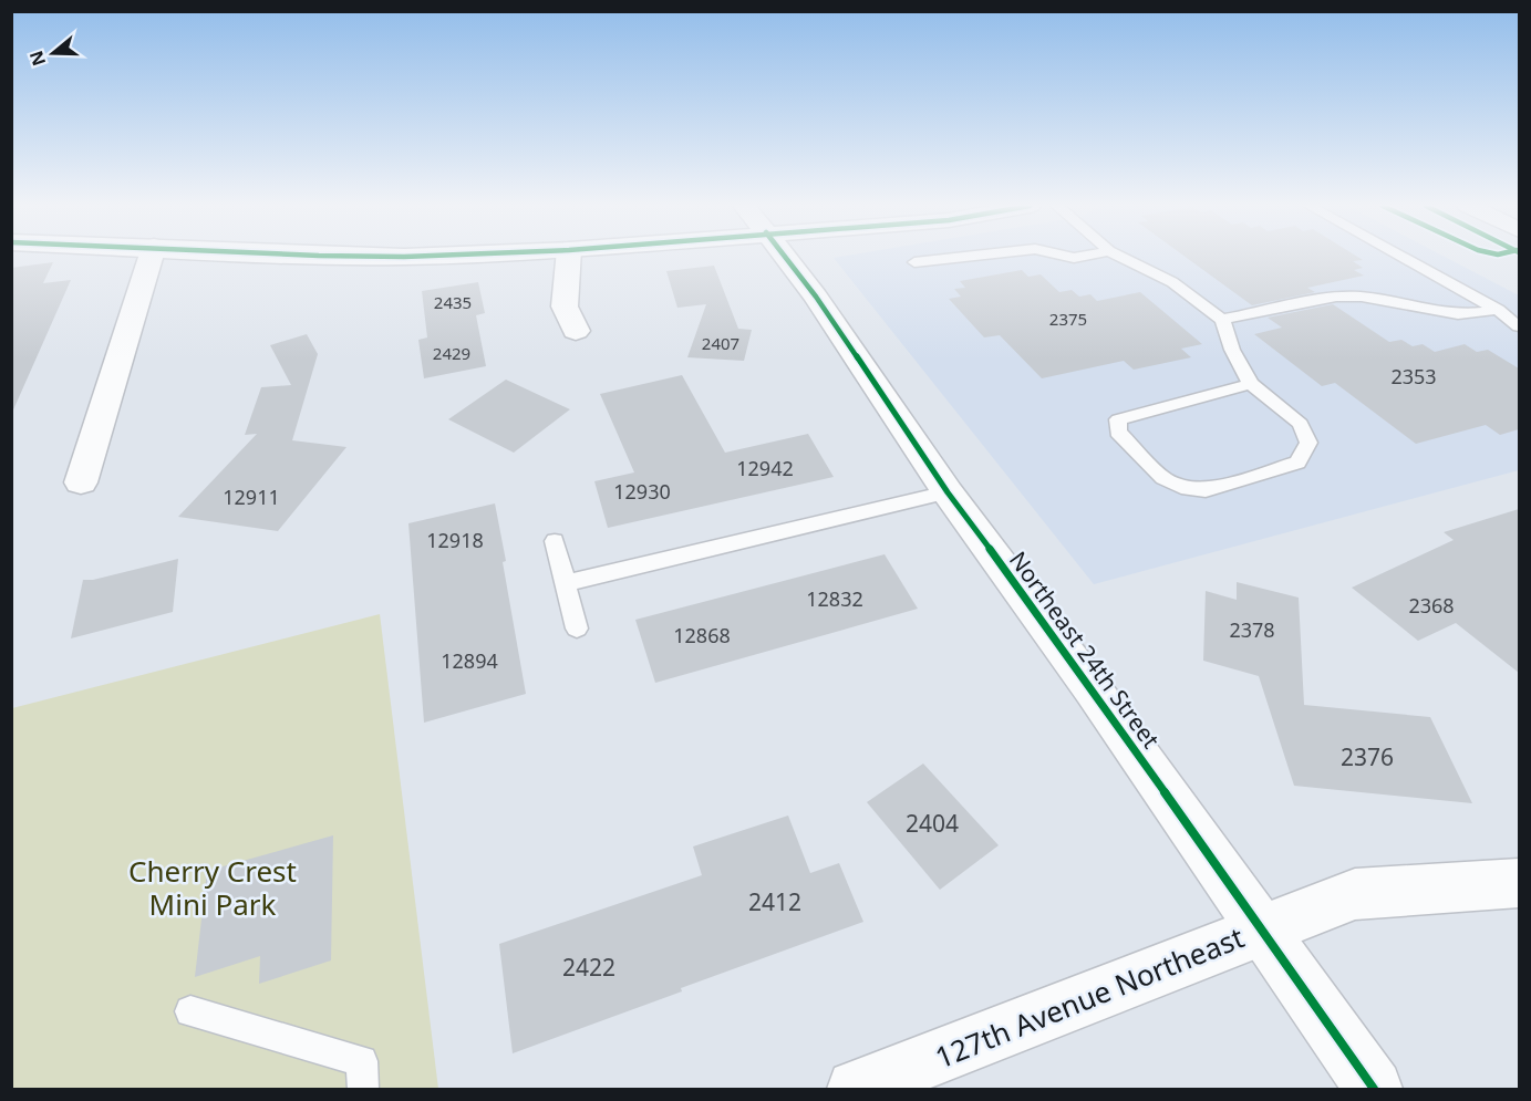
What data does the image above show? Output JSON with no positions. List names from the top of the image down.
{
  "streets": {
    "main road": ["Northeast 24th Street", "127th Avenue Northeast"]
  },
  "crossings": [
    ["Northeast 24th Street", "127th Avenue Northeast"]
  ],
  "parks": ["Cherry Crest Mini Park"],
  "house_numbers": [
    "2435",
    "2375",
    "2407",
    "2429",
    "2353",
    "12942",
    "12930",
    "12911",
    "12918",
    "12832",
    "2368",
    "2378",
    "12868",
    "12894",
    "2376",
    "2404",
    "2412",
    "2422"
  ],
  "north": "left"
}
